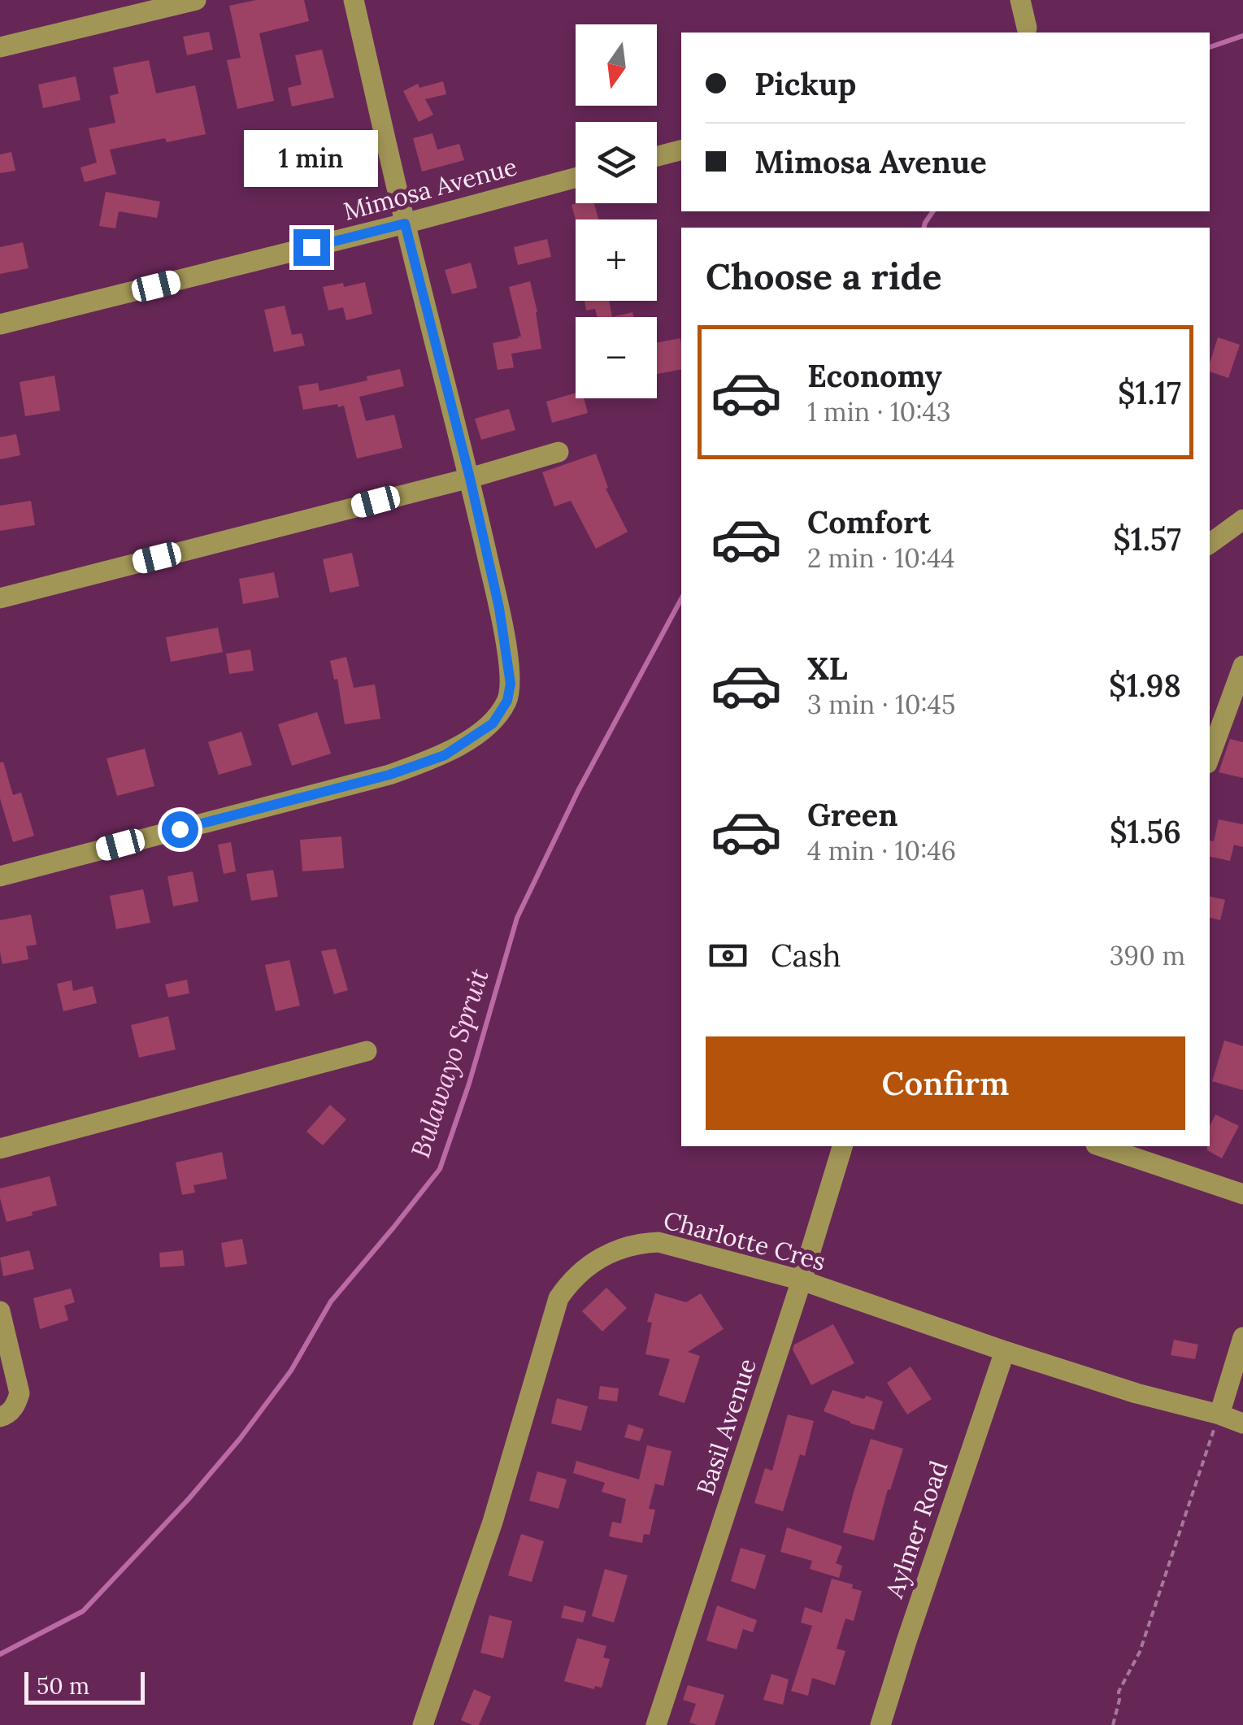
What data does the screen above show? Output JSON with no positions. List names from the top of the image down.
{
  "streets": {
    "street": [
      "Mimosa Avenue",
      "Charlotte Cres",
      "Basil Avenue",
      "Aylmer Road"
    ]
  },
  "crossings": [
    ["Charlotte Cres", "Basil Avenue"],
    ["Charlotte Cres", "Aylmer Road"]
  ],
  "water": ["Bulawayo Spruit"],
  "scale_bar": "50 m",
  "north": "bottom",
  "page": {
    "map_buttons": ["+", "−"],
    "banner": ["Pickup", "Mimosa Avenue"],
    "bubble": "1 min",
    "heading": "Choose a ride",
    "list": [
      {
        "name": "Economy",
        "note": "1 min · 10:43",
        "value": "$1.17"
      },
      {
        "name": "Comfort",
        "note": "2 min · 10:44",
        "value": "$1.57"
      },
      {
        "name": "XL",
        "note": "3 min · 10:45",
        "value": "$1.98"
      },
      {
        "name": "Green",
        "note": "4 min · 10:46",
        "value": "$1.56"
      }
    ],
    "pay": ["Cash", "390 m"],
    "buttons": "Confirm",
    "scale": "50 m"
  }
}
